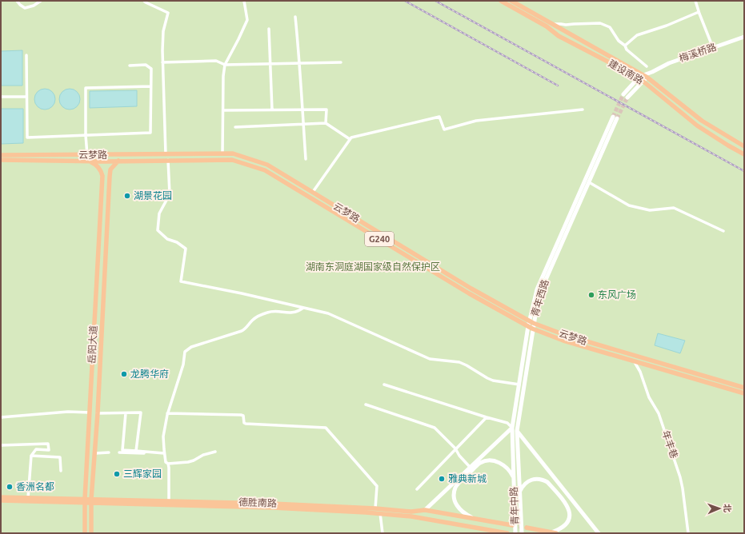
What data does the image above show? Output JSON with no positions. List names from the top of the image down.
{
  "streets": {
    "main road": [
      "梅溪桥路",
      "建设南路",
      "云梦路",
      "G240",
      "青年西路",
      "岳阳大道",
      "德胜南路",
      "青年中路"
    ],
    "street": ["年丰巷"]
  },
  "crossings": [
    ["梅溪桥路", "建设南路"],
    ["云梦路", "青年西路"],
    ["G240", "青年西路"],
    ["G240", "岳阳大道"],
    ["G240", "年丰巷"],
    ["青年西路", "青年中路"],
    ["岳阳大道", "德胜南路"]
  ],
  "parks": ["湖南东洞庭湖国家级自然保护区"],
  "places": [
    "湖景花园",
    "东风广场",
    "龙腾华府",
    "三辉家园",
    "雅典新城",
    "香洲名都"
  ],
  "north": "right"
}
